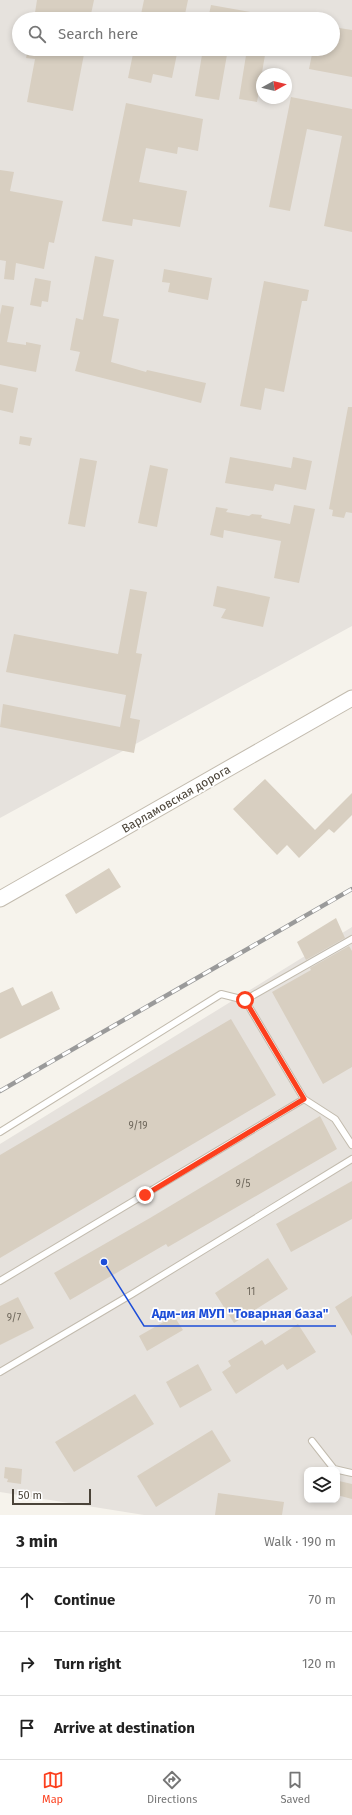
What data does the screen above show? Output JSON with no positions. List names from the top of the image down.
{
  "streets": {
    "street": ["Варламовская дорога"]
  },
  "places": ["Адм-ия МУП \"Товарная база\""],
  "house_numbers": [
    "9/19",
    "9/5",
    "11",
    "9/7"
  ],
  "scale_bar": "50 m",
  "north": "right",
  "page": {
    "search": "Search here",
    "scale": "50 m",
    "heading": ["3 min", "Walk · 190 m"],
    "list": [
      ["Continue", "70 m"],
      ["Turn right", "120 m"],
      "Arrive at destination"
    ],
    "nav": ["Map", "Directions", "Saved"]
  }
}
